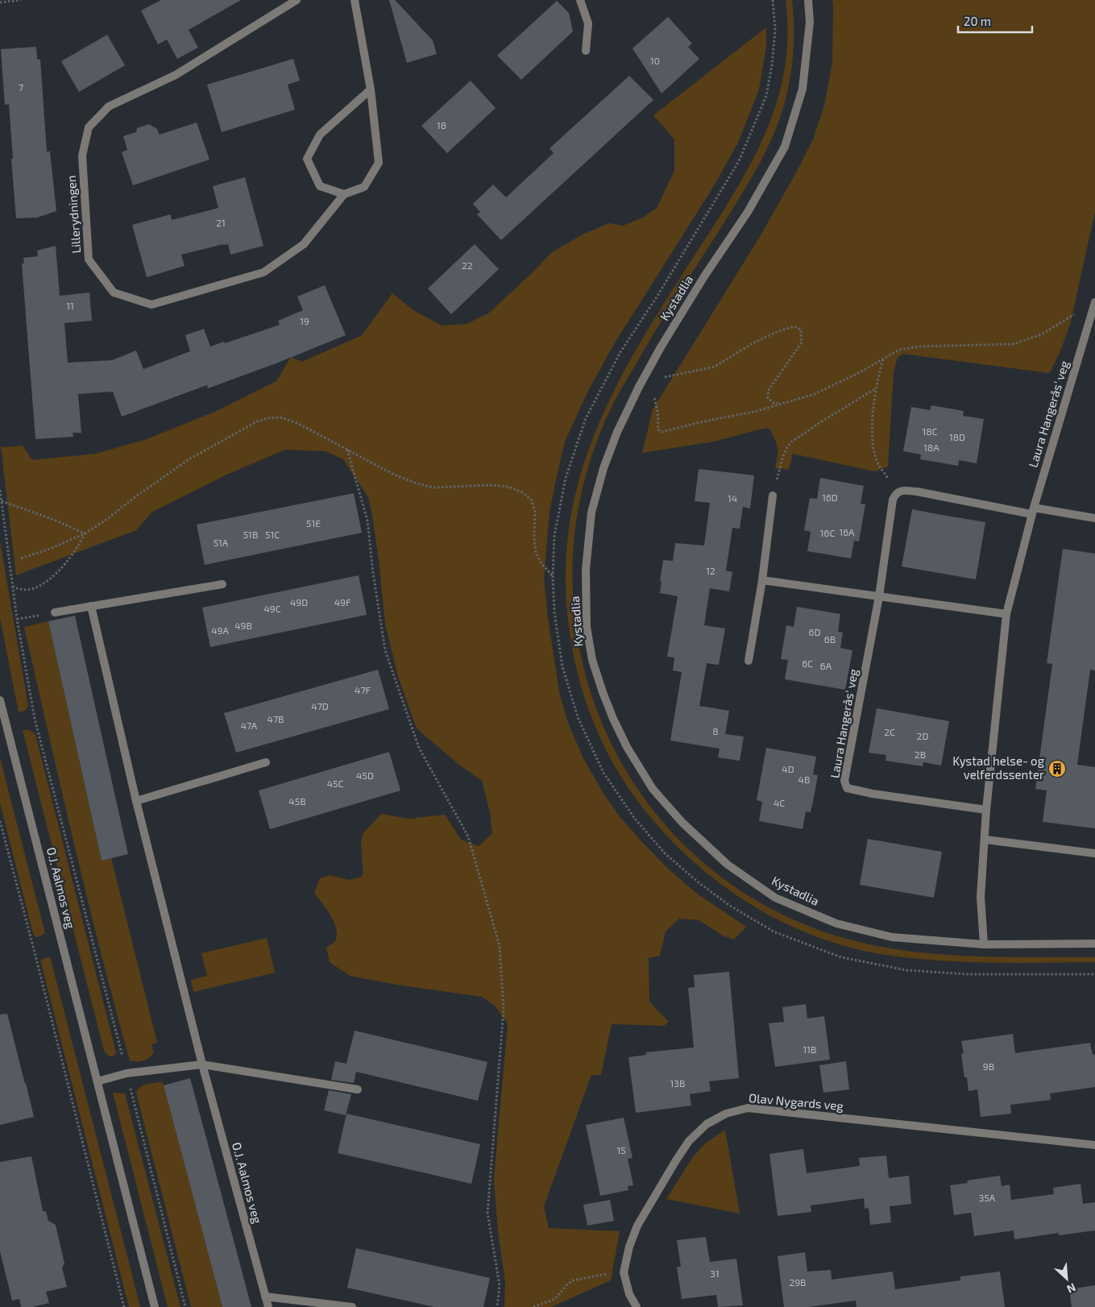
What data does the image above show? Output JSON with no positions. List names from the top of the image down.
{
  "streets": {
    "street": [
      "Lillerydningen",
      "Kystadlia",
      "Laura Hangerås' veg",
      "O.J. Aalmos veg",
      "Olav Nygards veg"
    ]
  },
  "crossings": [
    ["Kystadlia", "Laura Hangerås' veg"]
  ],
  "places": {
    "building": ["Kystad helse- og velferdssenter"]
  },
  "house_numbers": [
    "10",
    "7",
    "18",
    "21",
    "22",
    "11",
    "19",
    "18C",
    "18D",
    "18A",
    "16D",
    "14",
    "51E",
    "16A",
    "16C",
    "51B",
    "51C",
    "51A",
    "12",
    "49D",
    "49F",
    "49C",
    "49B",
    "49A",
    "6D",
    "6B",
    "6C",
    "6A",
    "47F",
    "47D",
    "47B",
    "47A",
    "8",
    "2C",
    "2D",
    "2B",
    "4D",
    "45D",
    "4B",
    "45C",
    "45B",
    "4C",
    "11B",
    "9B",
    "13B",
    "15",
    "35A",
    "31",
    "29B"
  ],
  "scale_bar": "20 m",
  "north": "bottom right"
}
